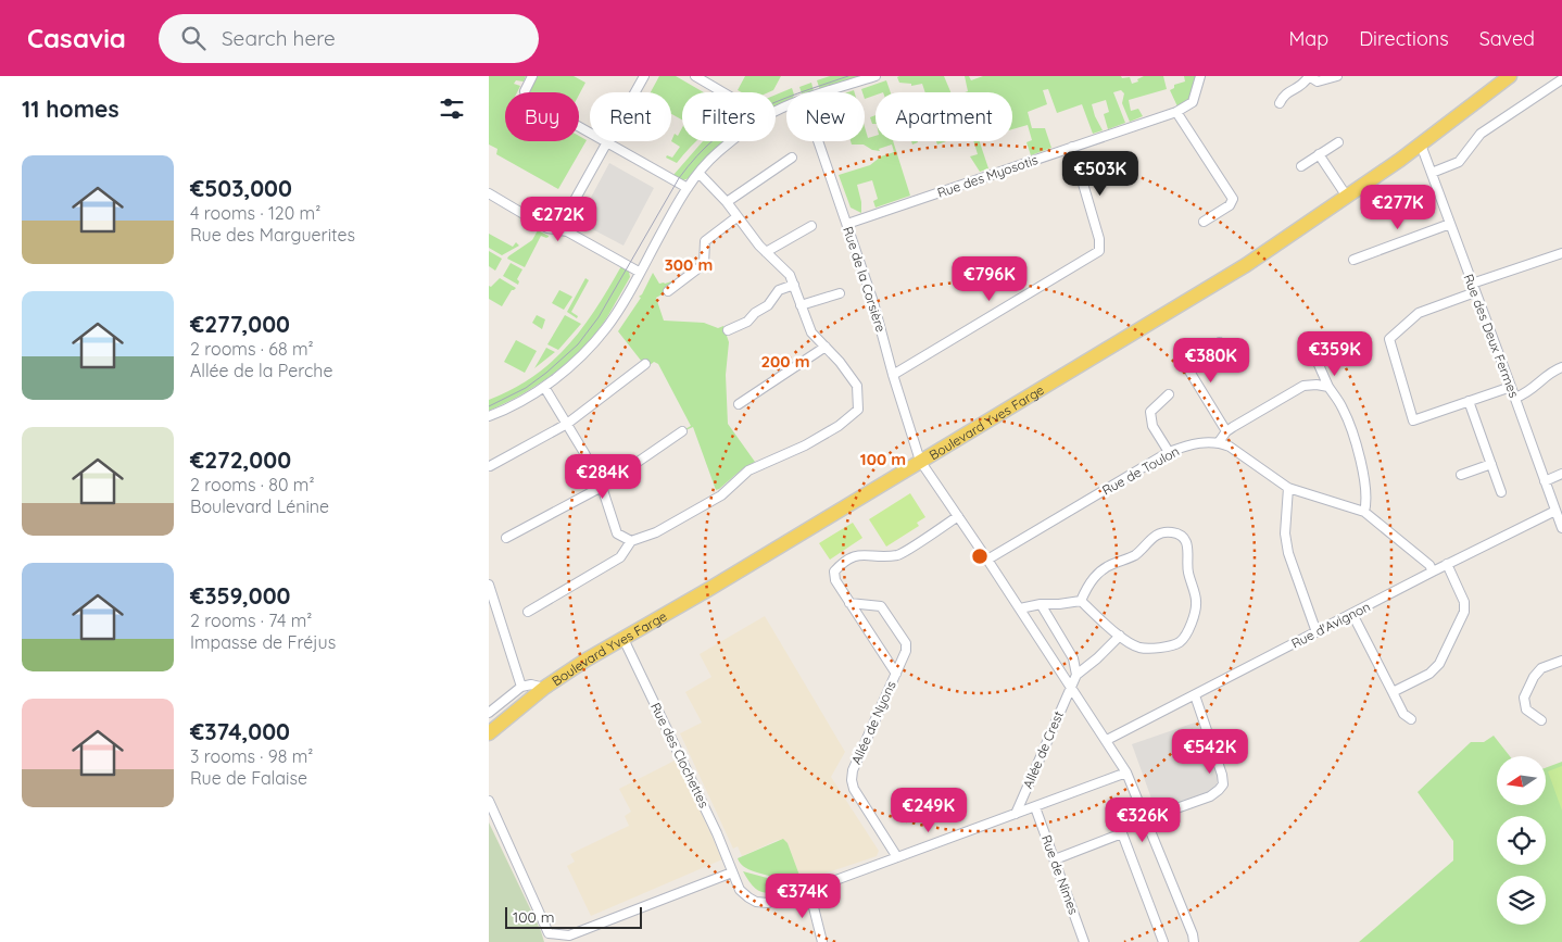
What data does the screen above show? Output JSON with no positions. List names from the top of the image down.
{
  "streets": {
    "main road": ["Boulevard Yves Farge"],
    "street": [
      "Rue des Myosotis",
      "Rue de la Corsière",
      "Rue des Deux Fermes",
      "Rue de Toulon",
      "Rue d'Avignon",
      "Allée de Nyons",
      "Allée de Crest",
      "Rue des Clochettes",
      "Rue de Nîmes"
    ]
  },
  "crossings": [
    ["Rue des Myosotis", "Rue de la Corsière"],
    ["Rue de la Corsière", "Boulevard Yves Farge"],
    ["Rue de la Corsière", "Rue de Toulon"],
    ["Rue de la Corsière", "Rue d'Avignon"],
    ["Rue de la Corsière", "Allée de Nyons"],
    ["Rue de la Corsière", "Allée de Crest"],
    ["Rue de la Corsière", "Rue des Clochettes"],
    ["Rue des Deux Fermes", "Boulevard Yves Farge"],
    ["Rue des Deux Fermes", "Rue d'Avignon"],
    ["Boulevard Yves Farge", "Rue des Clochettes"],
    ["Allée de Nyons", "Rue des Clochettes"],
    ["Allée de Crest", "Rue des Clochettes"],
    ["Rue des Clochettes", "Rue de Nîmes"]
  ],
  "scale_bar": "100 m",
  "north": "left",
  "page": {
    "header": "Casavia",
    "search": "Search here",
    "nav": ["Map", "Directions", "Saved"],
    "heading": "11 homes",
    "chip": [
      "Buy",
      "Rent",
      "Filters",
      "New",
      "Apartment"
    ],
    "list": [
      {
        "name": "€503,000",
        "note": "4 rooms · 120 m² · Rue des Marguerites"
      },
      {
        "name": "€277,000",
        "note": "2 rooms · 68 m² · Allée de la Perche"
      },
      {
        "name": "€272,000",
        "note": "2 rooms · 80 m² · Boulevard Lénine"
      },
      {
        "name": "€359,000",
        "note": "2 rooms · 74 m² · Impasse de Fréjus"
      },
      {
        "name": "€374,000",
        "note": "3 rooms · 98 m² · Rue de Falaise"
      }
    ],
    "price": [
      "€503K",
      "€277K",
      "€272K",
      "€796K",
      "€359K",
      "€380K",
      "€284K",
      "€542K",
      "€249K",
      "€326K",
      "€374K"
    ],
    "scale": "100 m"
  },
  "rings": ["300 m", "200 m", "100 m"]
}
